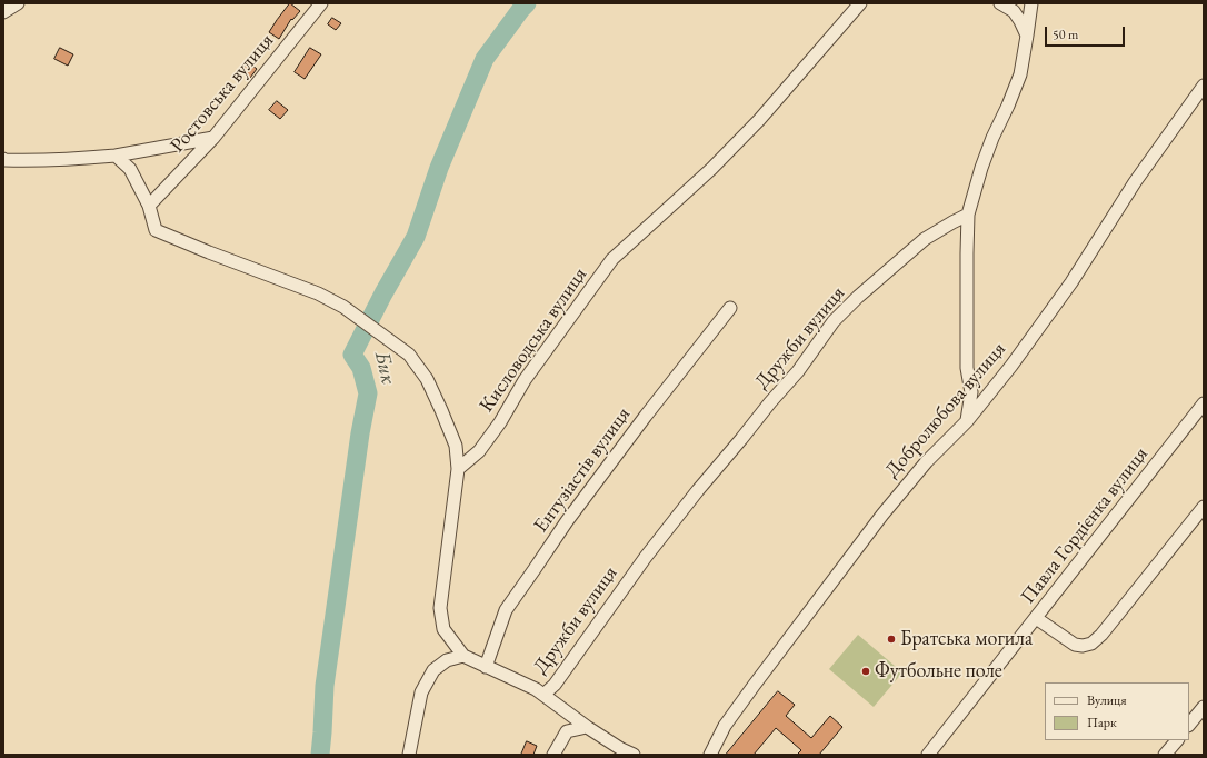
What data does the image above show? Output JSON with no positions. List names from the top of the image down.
{
  "streets": {
    "street": [
      "Ростовська вулиця",
      "Дружби вулиця",
      "Кисловодська вулиця",
      "Добролюбова вулиця",
      "Ентузіастів вулиця",
      "Павла Гордієнка вулиця"
    ]
  },
  "water": ["Бик"],
  "places": ["Братська могила", "Футбольне поле"],
  "legend": ["Вулиця", "Парк"],
  "scale_bar": "50 m"
}
